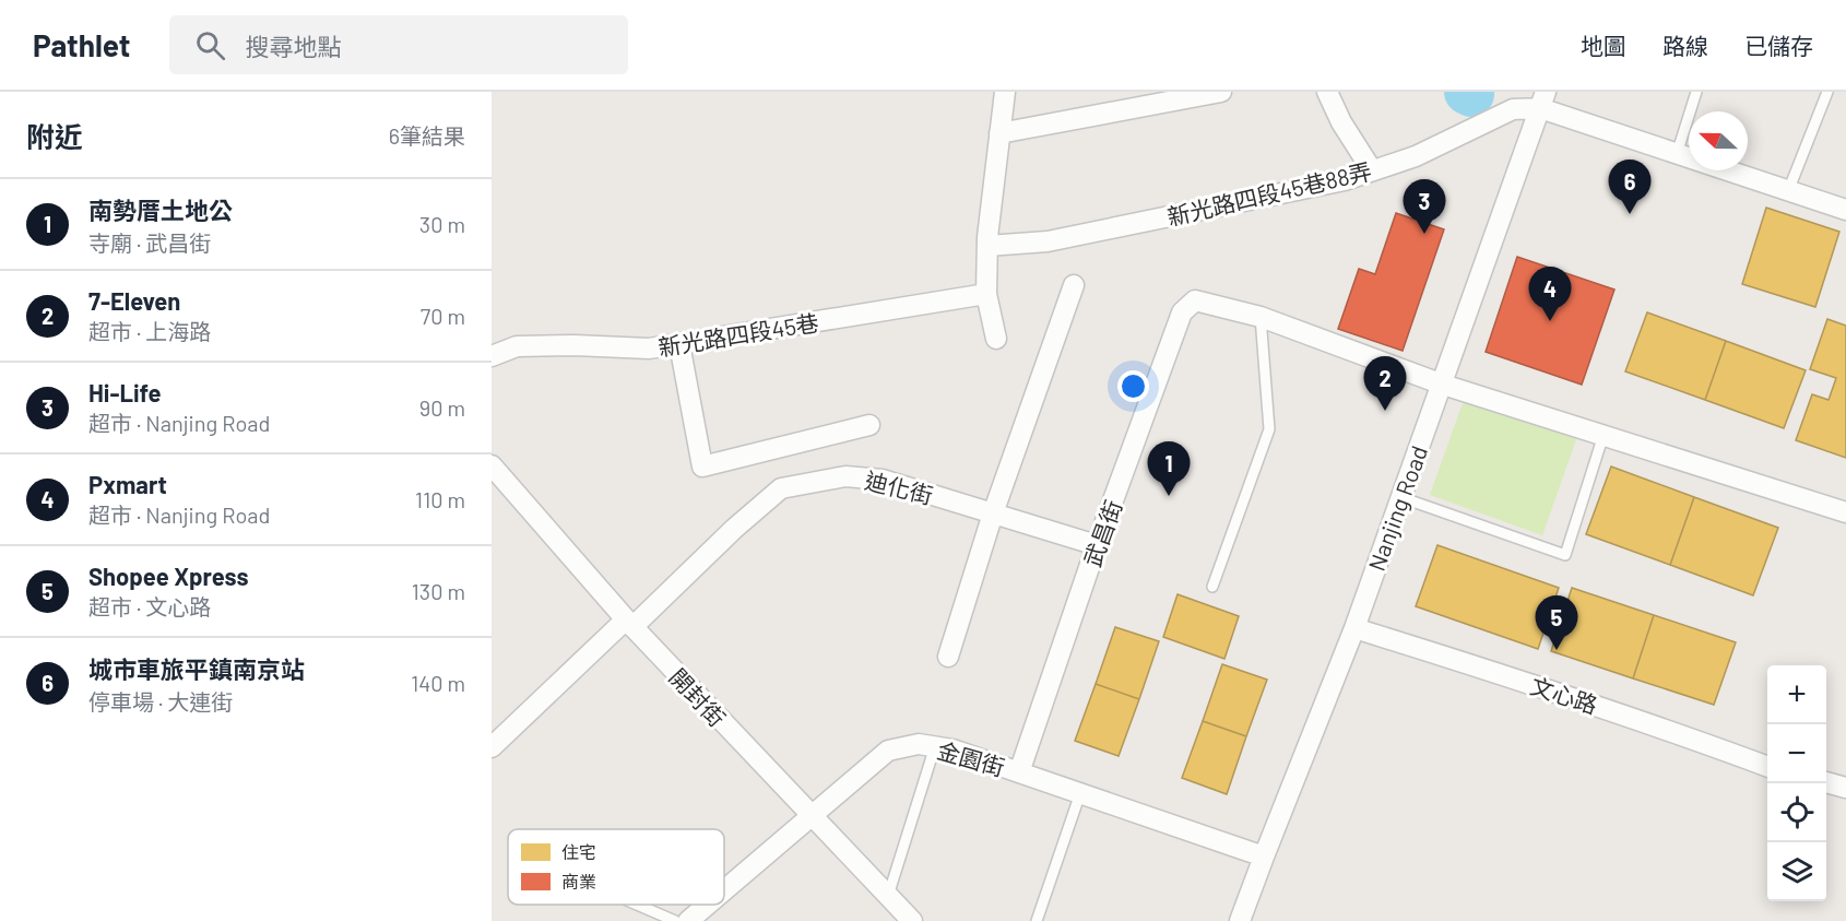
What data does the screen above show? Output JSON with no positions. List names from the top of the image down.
{
  "streets": {
    "street": [
      "新光路四段45巷88弄",
      "新光路四段45巷",
      "迪化街",
      "Nanjing Road",
      "武昌街",
      "文心路",
      "開封街",
      "金園街"
    ]
  },
  "crossings": [
    ["新光路四段45巷88弄", "Nanjing Road"],
    ["迪化街", "武昌街"],
    ["迪化街", "開封街"],
    ["Nanjing Road", "文心路"],
    ["Nanjing Road", "金園街"],
    ["武昌街", "金園街"],
    ["開封街", "金園街"]
  ],
  "legend": ["住宅", "商業"],
  "north": "left",
  "page": {
    "header": "Pathlet",
    "search": "搜尋地點",
    "nav": ["地圖", "路線", "已儲存"],
    "heading": ["附近", "6筆結果"],
    "pins": [
      "6",
      "3",
      "4",
      "2",
      "1",
      "5"
    ],
    "list": [
      {
        "mark": "1",
        "name": "南勢厝土地公",
        "note": "寺廟 · 武昌街",
        "value": "30 m"
      },
      {
        "mark": "2",
        "name": "7-Eleven",
        "note": "超市 · 上海路",
        "value": "70 m"
      },
      {
        "mark": "3",
        "name": "Hi-Life",
        "note": "超市 · Nanjing Road",
        "value": "90 m"
      },
      {
        "mark": "4",
        "name": "Pxmart",
        "note": "超市 · Nanjing Road",
        "value": "110 m"
      },
      {
        "mark": "5",
        "name": "Shopee Xpress",
        "note": "超市 · 文心路",
        "value": "130 m"
      },
      {
        "mark": "6",
        "name": "城市車旅平鎮南京站",
        "note": "停車場 · 大連街",
        "value": "140 m"
      }
    ],
    "map_buttons": ["+", "−"]
  }
}
